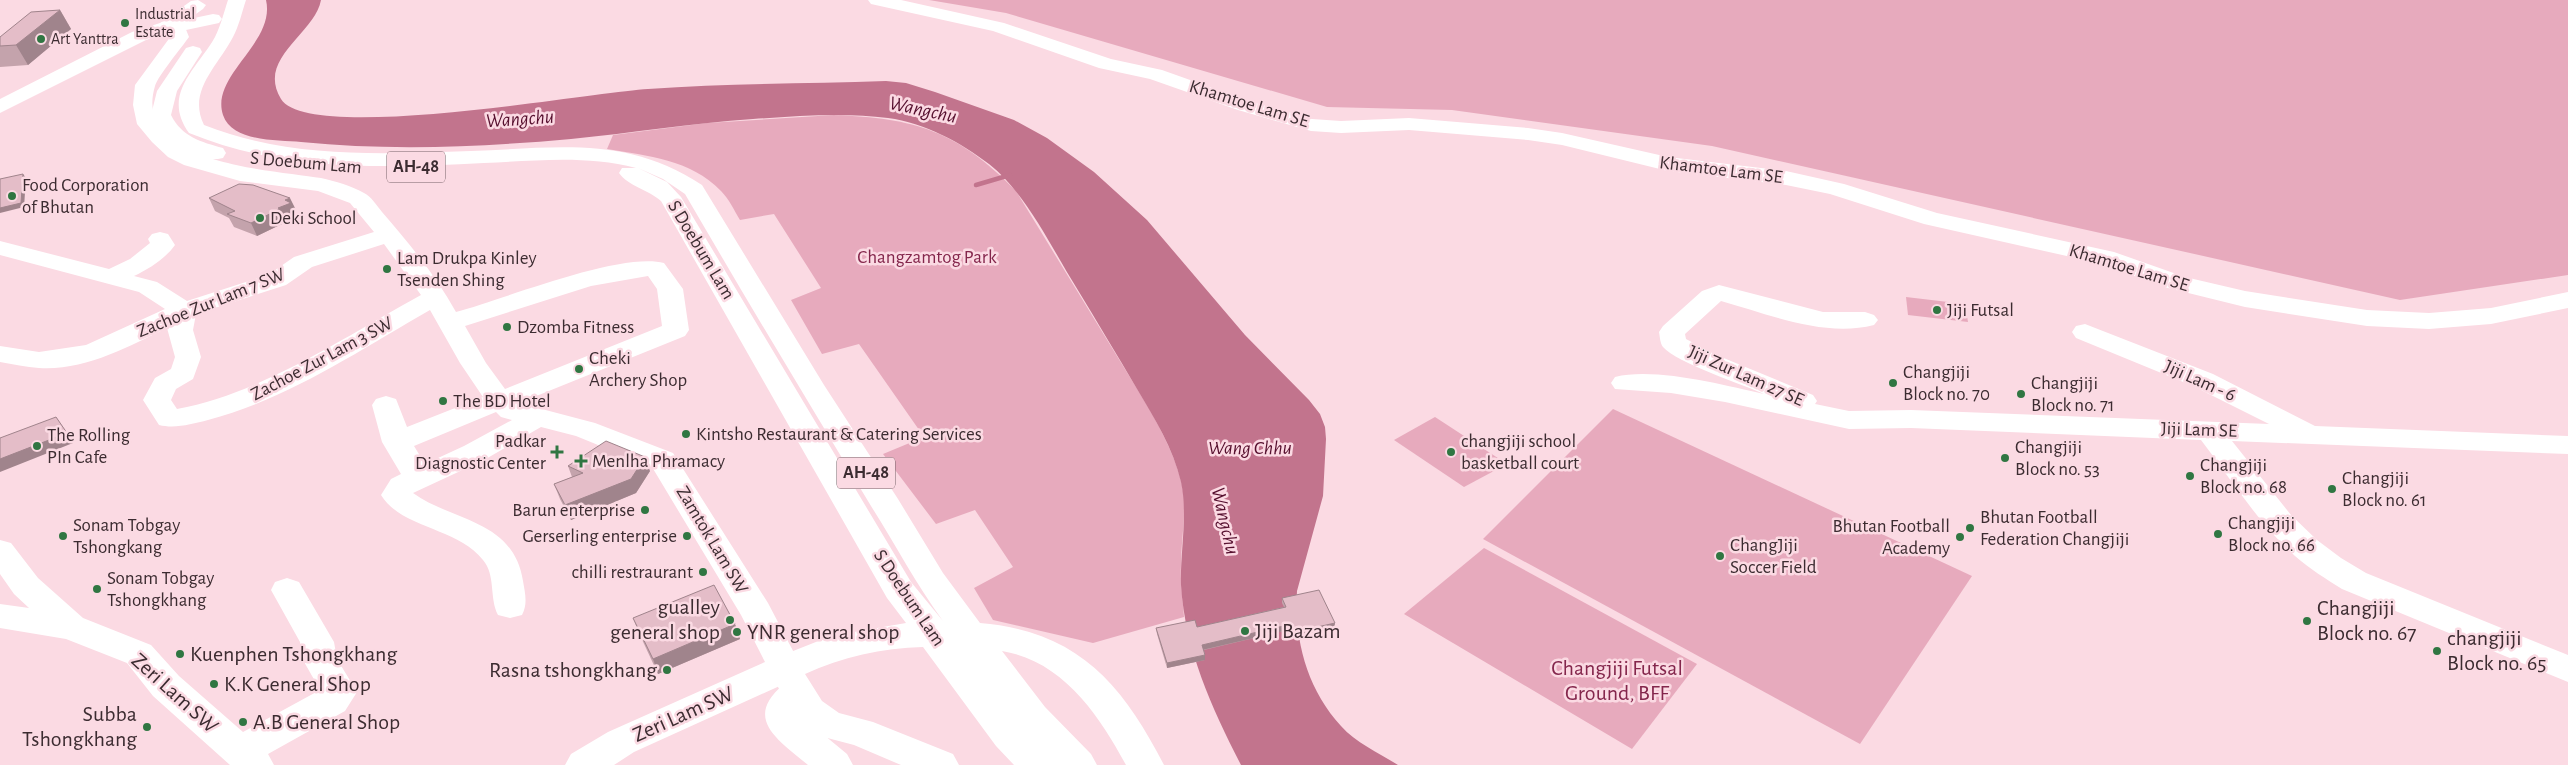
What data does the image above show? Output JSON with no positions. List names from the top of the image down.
{
  "streets": {
    "main road": [
      "Khamtoe Lam SE",
      "S Doebum Lam",
      "AH-48",
      "Zachoe Zur Lam 7 SW",
      "Zachoe Zur Lam 3 SW",
      "Jiji Zur Lam 27 SE",
      "Jiji Lam - 6",
      "Jiji Lam SE",
      "Zamtok Lam SW",
      "Zeri Lam SW"
    ]
  },
  "crossings": [
    ["S Doebum Lam", "AH-48"],
    ["S Doebum Lam", "Zamtok Lam SW"],
    ["Zachoe Zur Lam 7 SW", "Zachoe Zur Lam 3 SW"],
    ["Zachoe Zur Lam 7 SW", "Zamtok Lam SW"],
    ["Zachoe Zur Lam 3 SW", "Zamtok Lam SW"],
    ["Jiji Zur Lam 27 SE", "Jiji Lam SE"],
    ["Jiji Lam - 6", "Jiji Lam SE"],
    ["Zamtok Lam SW", "Zeri Lam SW"]
  ],
  "water": ["Wangchu", "Wang Chhu"],
  "parks": ["Changzamtog Park", "Changjiji Futsal Ground, BFF"],
  "places": {
    "other": [
      "Industrial Estate",
      "Art Yanttra",
      "Food Corporation of Bhutan",
      "Deki School",
      "Lam Drukpa Kinley Tsenden Shing",
      "Jiji Futsal",
      "Dzomba Fitness",
      "Cheki Archery Shop",
      "Changjiji Block no. 70",
      "Changjiji Block no. 71",
      "The BD Hotel",
      "Kintsho Restaurant & Catering Services",
      "The Rolling PIn Cafe",
      "changjiji school basketball court",
      "Changjiji Block no. 53",
      "Changjiji Block no. 68",
      "Changjiji Block no. 61",
      "Barun enterprise",
      "Bhutan Football Federation Changjiji",
      "Changjiji Block no. 66",
      "Sonam Tobgay Tshongkang",
      "Gerserling enterprise",
      "Bhutan Football Academy",
      "ChangJiji Soccer Field",
      "chilli restraurant",
      "Sonam Tobgay Tshongkhang",
      "gualley general shop",
      "Changjiji Block no. 67",
      "Jiji Bazam",
      "YNR general shop",
      "changjiji Block no. 65",
      "Kuenphen Tshongkhang",
      "Rasna tshongkhang",
      "K.K General Shop",
      "A.B General Shop",
      "Subba Tshongkhang"
    ],
    "health": ["Padkar Diagnostic Center", "Menlha Phramacy"]
  }
}
